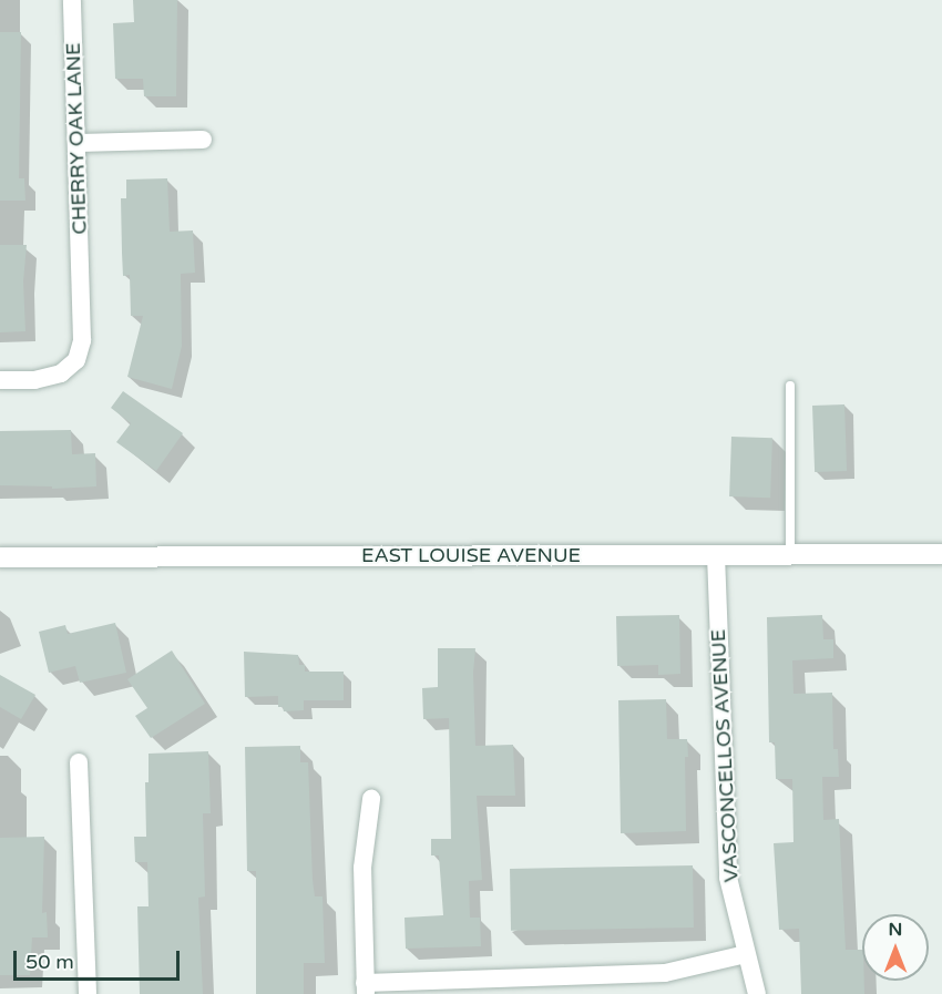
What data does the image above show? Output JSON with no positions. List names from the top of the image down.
{
  "streets": {
    "street": ["CHERRY OAK LANE", "EAST LOUISE AVENUE", "VASCONCELLOS AVENUE"]
  },
  "crossings": [
    ["EAST LOUISE AVENUE", "VASCONCELLOS AVENUE"]
  ],
  "scale_bar": "50 m",
  "north": "top"
}
